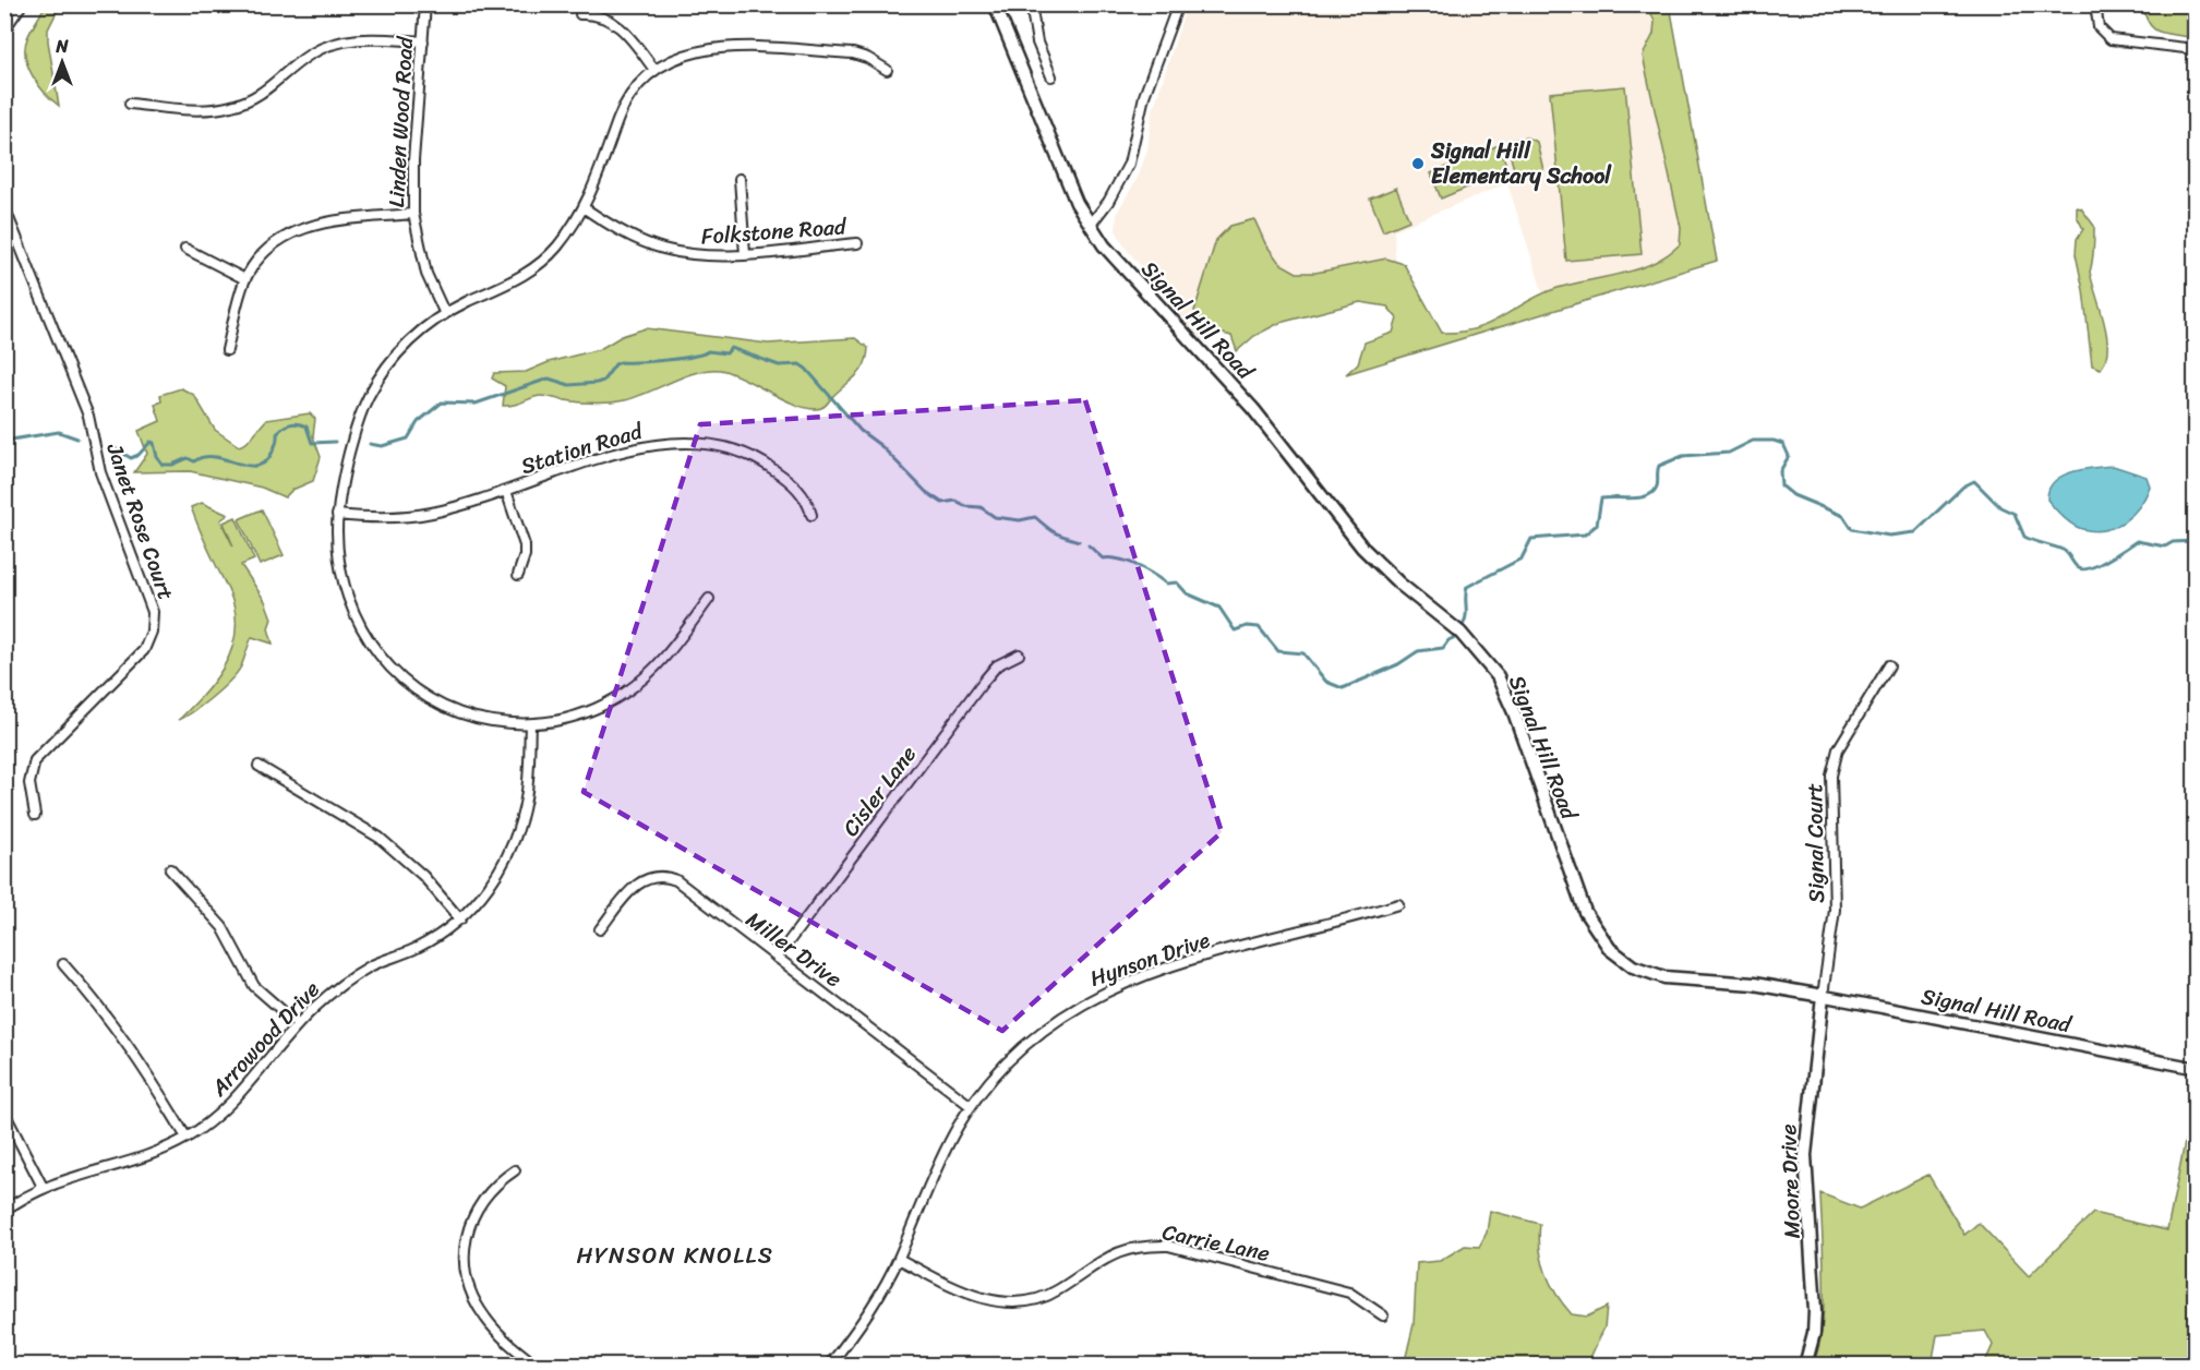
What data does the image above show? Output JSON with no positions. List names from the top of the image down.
{
  "streets": {
    "main road": ["Signal Hill Road", "Moore Drive"],
    "street": [
      "Linden Wood Road",
      "Folkstone Road",
      "Station Road",
      "Janet Rose Court",
      "Cisler Lane",
      "Signal Court",
      "Miller Drive",
      "Hynson Drive",
      "Arrowood Drive",
      "Carrie Lane"
    ]
  },
  "crossings": [
    ["Signal Hill Road", "Signal Court"],
    ["Signal Hill Road", "Moore Drive"],
    ["Cisler Lane", "Miller Drive"],
    ["Signal Court", "Moore Drive"],
    ["Miller Drive", "Hynson Drive"],
    ["Hynson Drive", "Carrie Lane"]
  ],
  "districts": ["HYNSON KNOLLS"],
  "places": ["Signal Hill Elementary School"],
  "north": "top"
}
